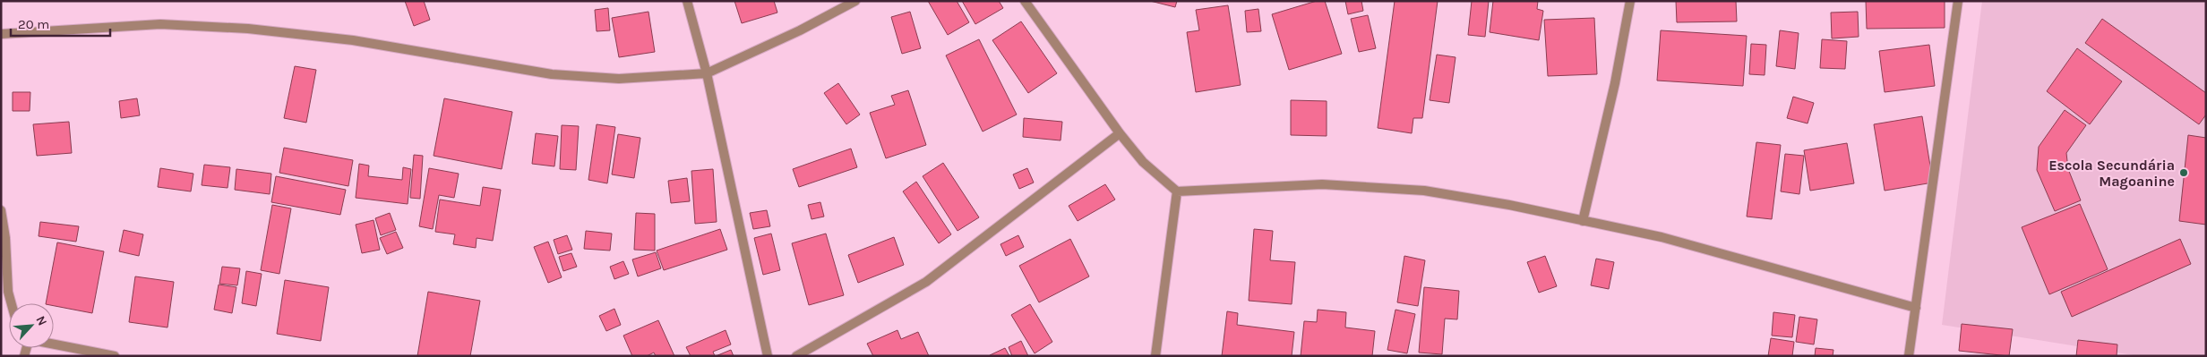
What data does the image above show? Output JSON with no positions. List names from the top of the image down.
{
  "places": ["Escola Secundária Magoanine"],
  "scale_bar": "20 m",
  "north": "top right"
}
